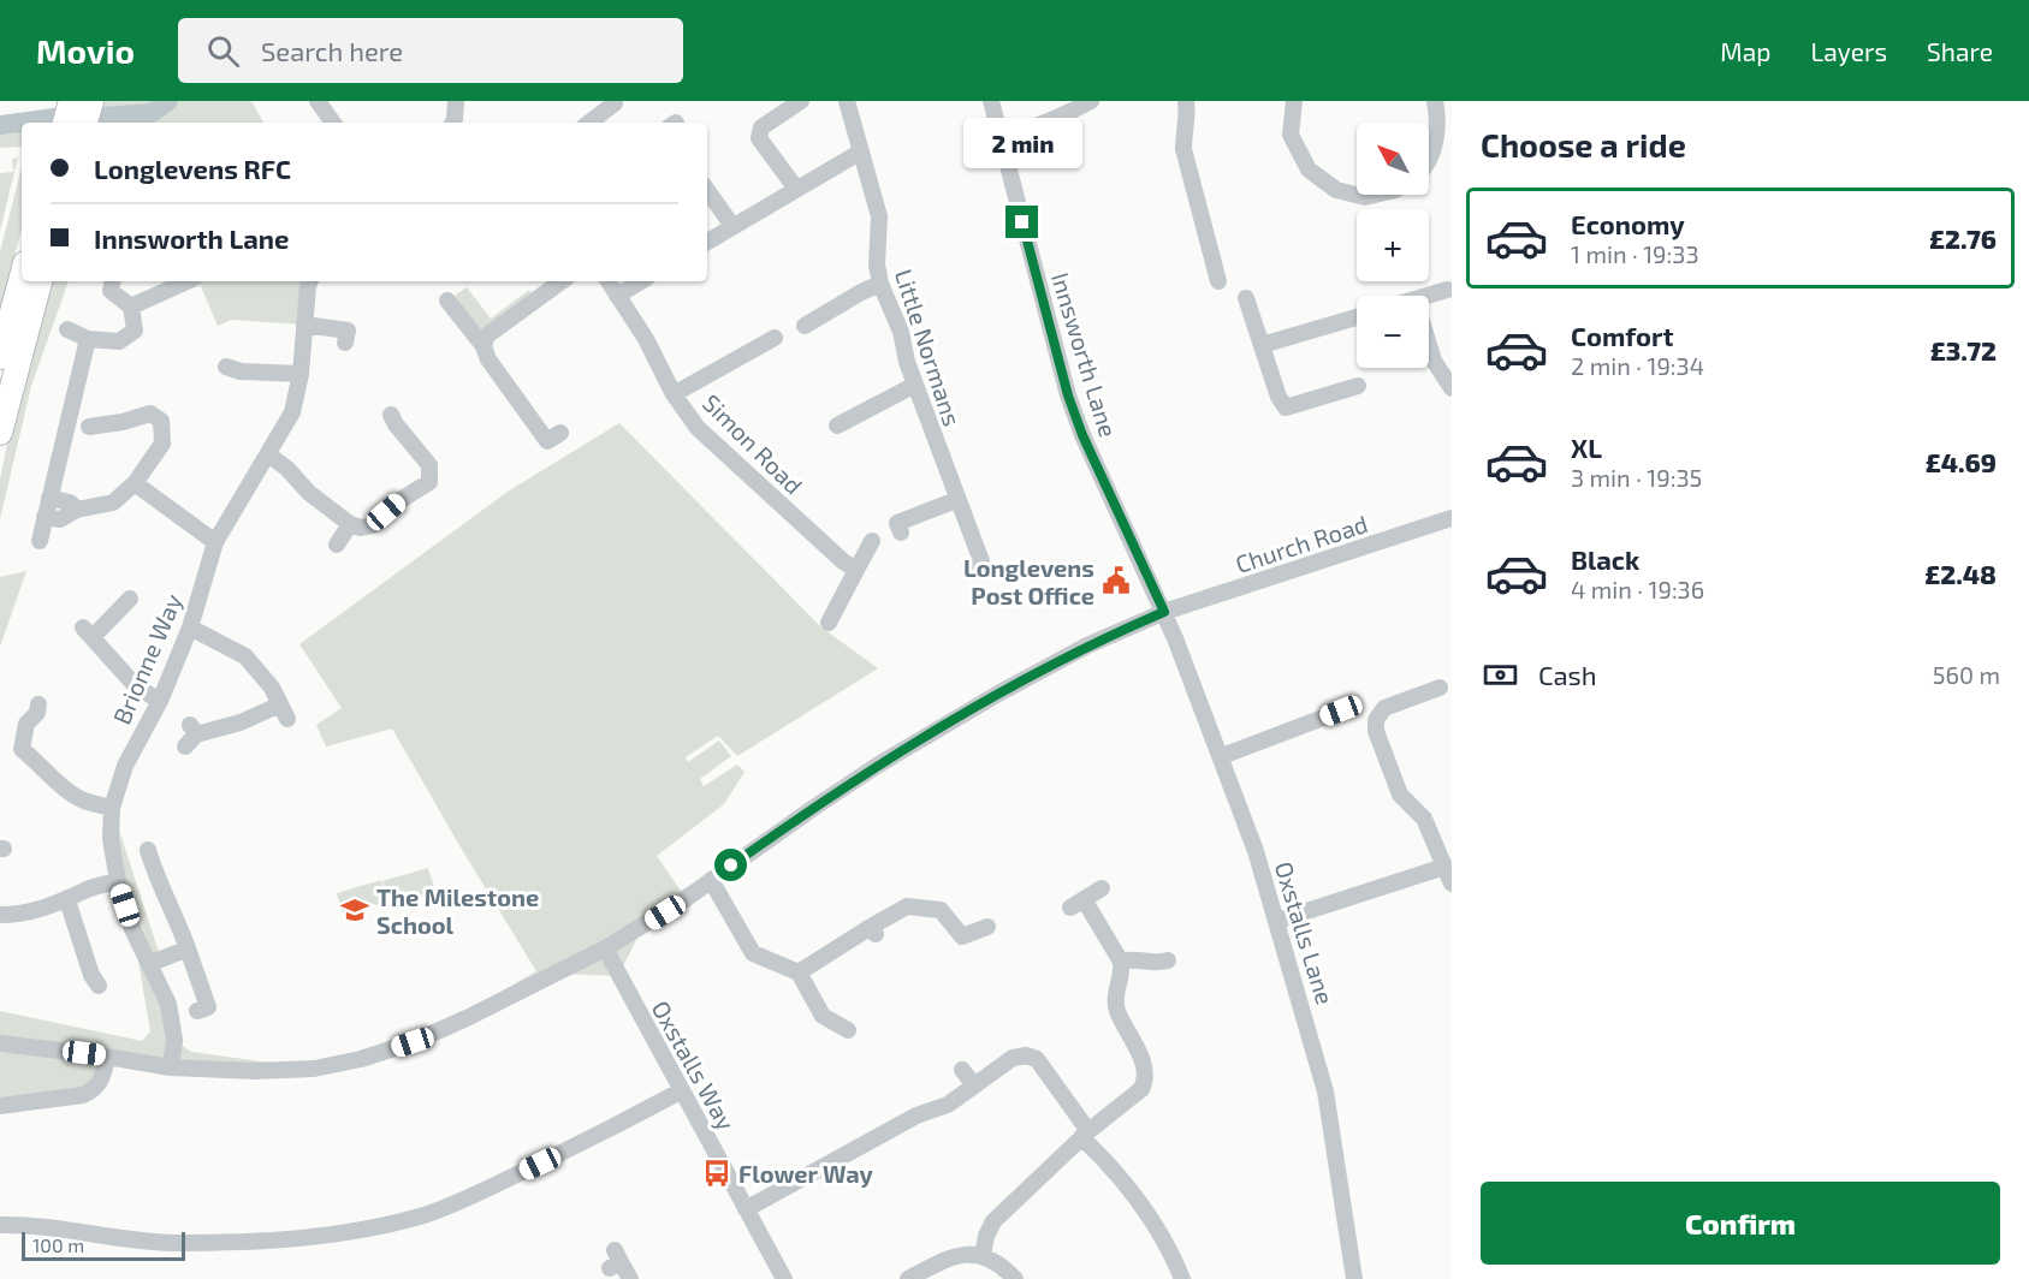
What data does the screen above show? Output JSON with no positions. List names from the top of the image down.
{
  "streets": {
    "street": [
      "Little Normans",
      "Innsworth Lane",
      "Simon Road",
      "Church Road",
      "Brionne Way",
      "Oxstalls Lane",
      "Oxstalls Way"
    ]
  },
  "crossings": [
    ["Innsworth Lane", "Church Road"],
    ["Innsworth Lane", "Oxstalls Lane"],
    ["Church Road", "Brionne Way"],
    ["Church Road", "Oxstalls Lane"],
    ["Church Road", "Oxstalls Way"]
  ],
  "places": {
    "public building": ["Longlevens Post Office"],
    "school or university": ["The Milestone School"],
    "bus stop": ["Flower Way"]
  },
  "scale_bar": "100 m",
  "north": "top left",
  "page": {
    "header": "Movio",
    "search": "Search here",
    "nav": ["Map", "Layers", "Share"],
    "heading": "Choose a ride",
    "bubble": "2 min",
    "map_buttons": ["+", "−"],
    "banner": ["Longlevens RFC", "Innsworth Lane"],
    "list": [
      {
        "name": "Economy",
        "note": "1 min · 19:33",
        "value": "£2.76"
      },
      {
        "name": "Comfort",
        "note": "2 min · 19:34",
        "value": "£3.72"
      },
      {
        "name": "XL",
        "note": "3 min · 19:35",
        "value": "£4.69"
      },
      {
        "name": "Black",
        "note": "4 min · 19:36",
        "value": "£2.48"
      }
    ],
    "pay": ["Cash", "560 m"],
    "buttons": "Confirm",
    "scale": "100 m"
  }
}
